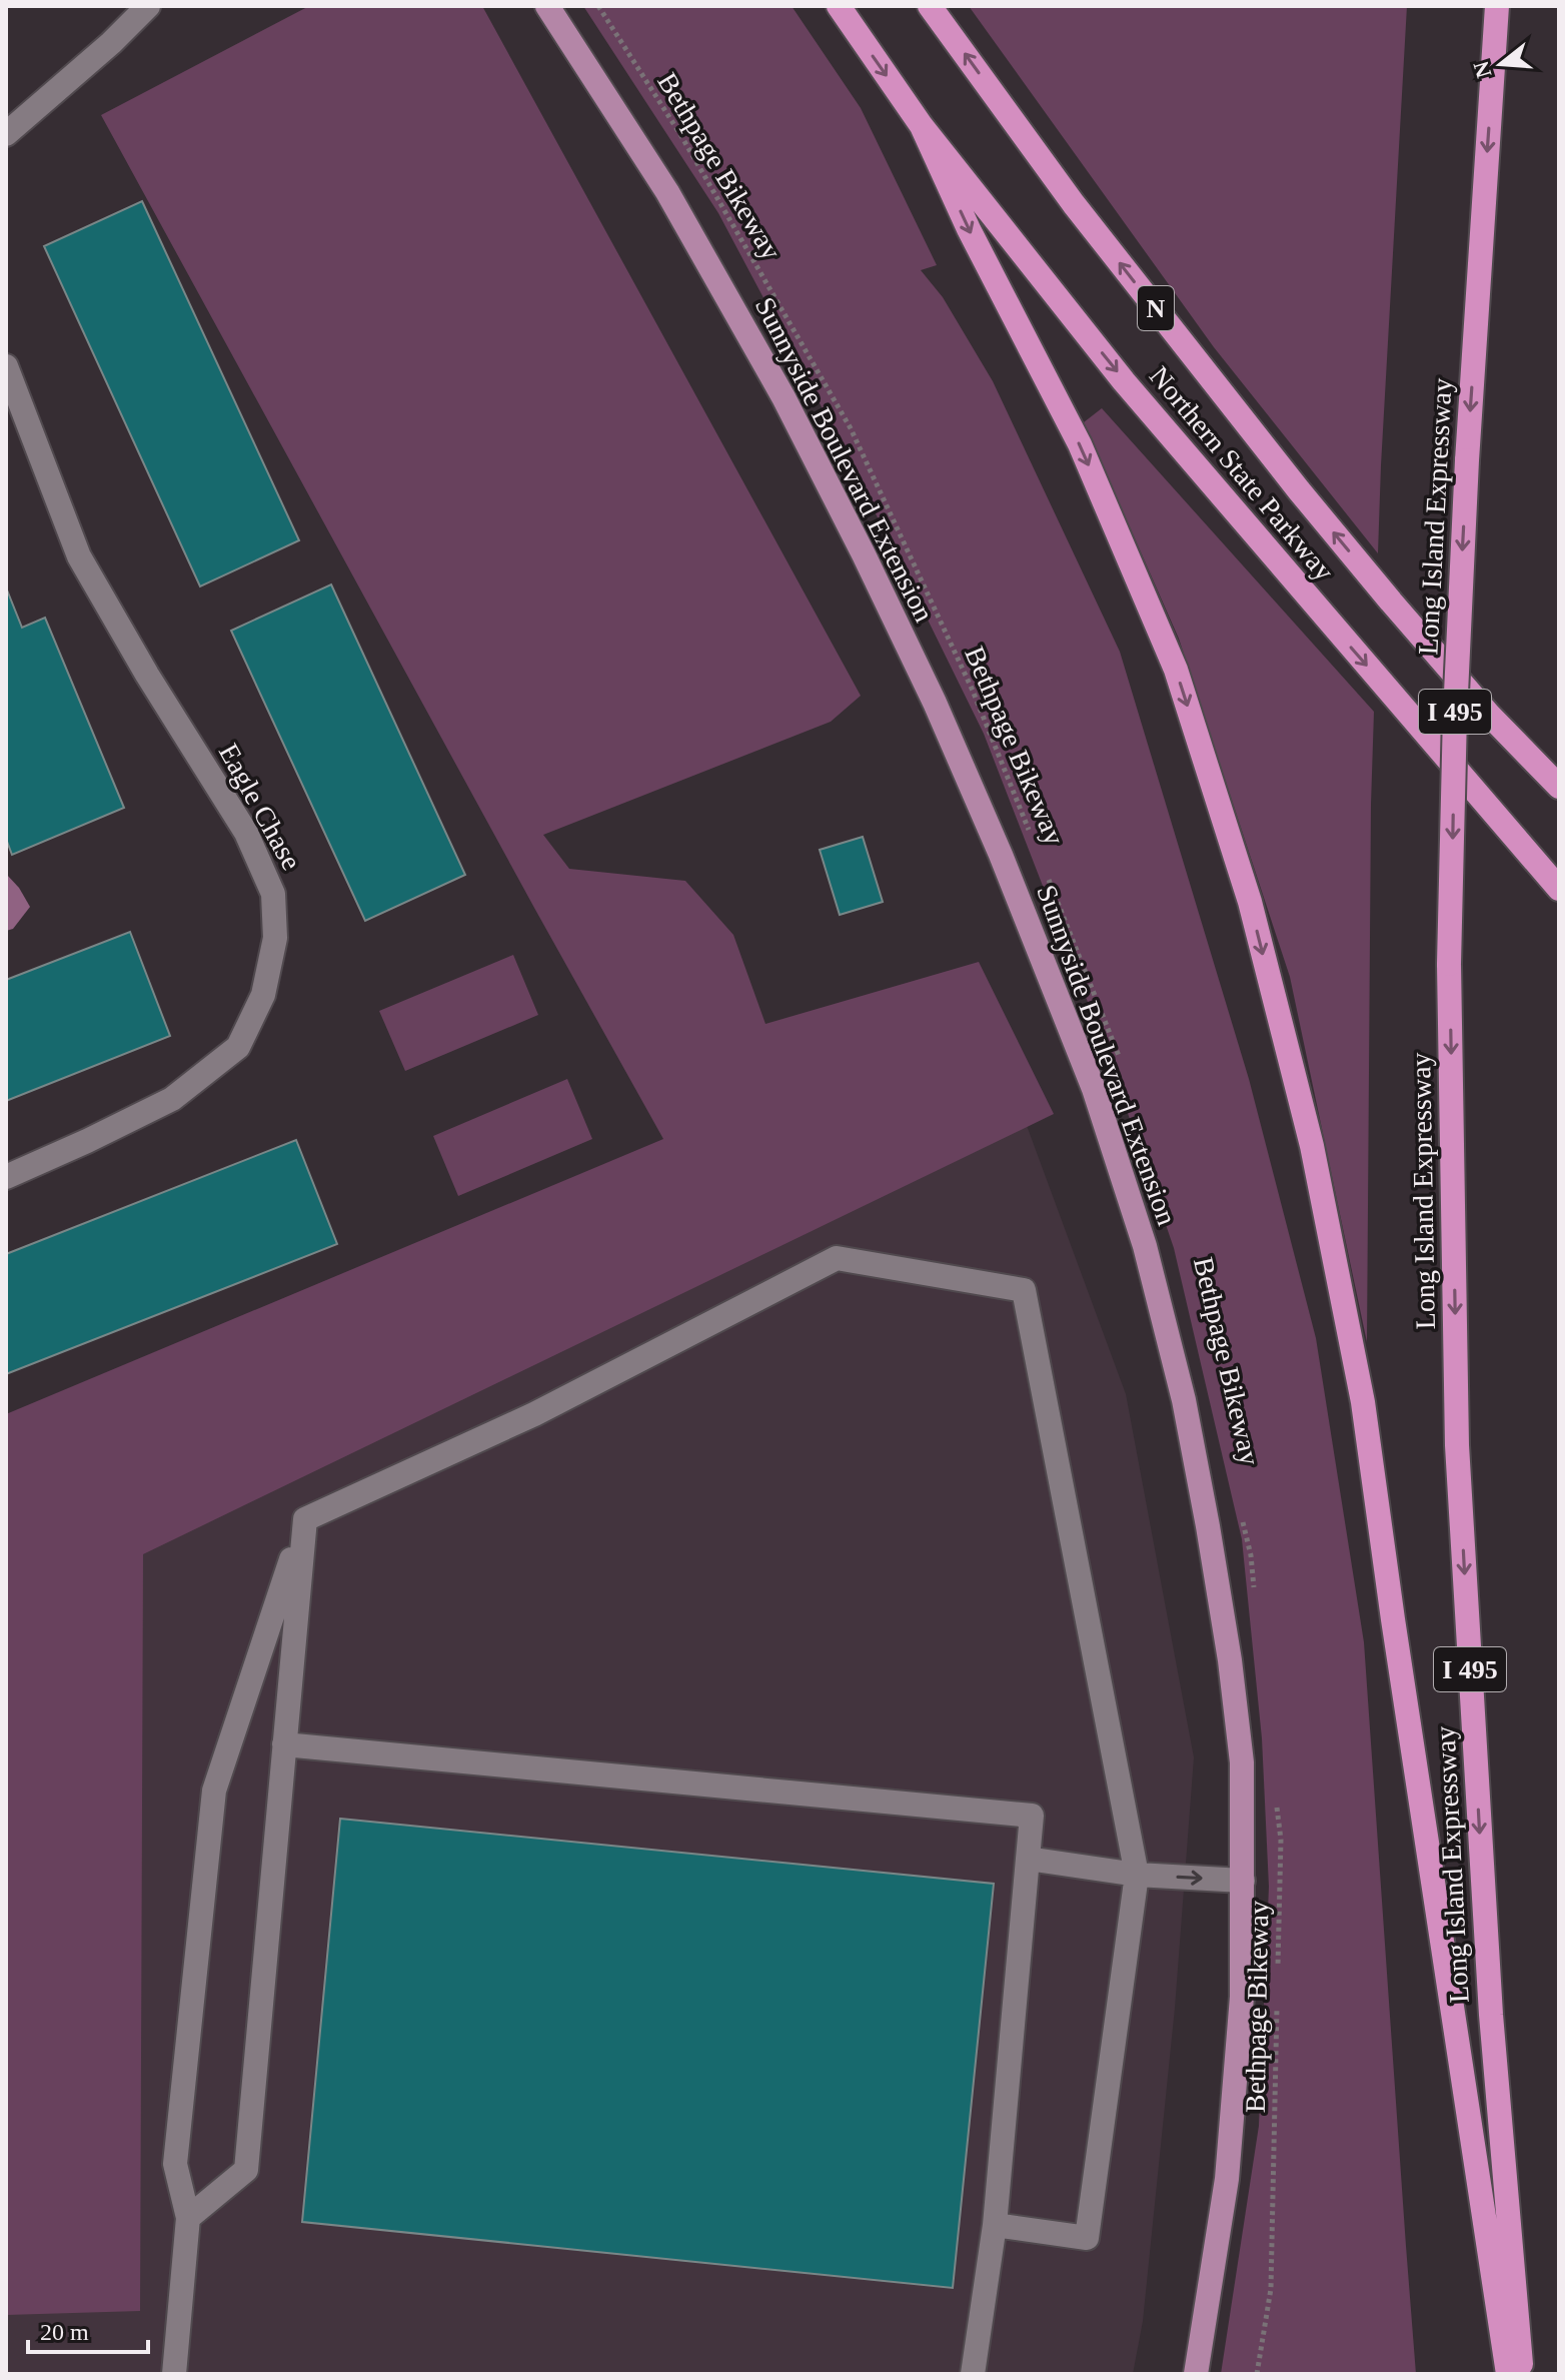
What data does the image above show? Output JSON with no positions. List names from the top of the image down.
{
  "streets": {
    "highway": [
      "N",
      "Northern State Parkway",
      "Long Island Expressway",
      "I 495"
    ],
    "main road": ["Sunnyside Boulevard Extension"],
    "street": ["Eagle Chase"],
    "path": ["Bethpage Bikeway"]
  },
  "scale_bar": "20 m",
  "north": "left"
}
